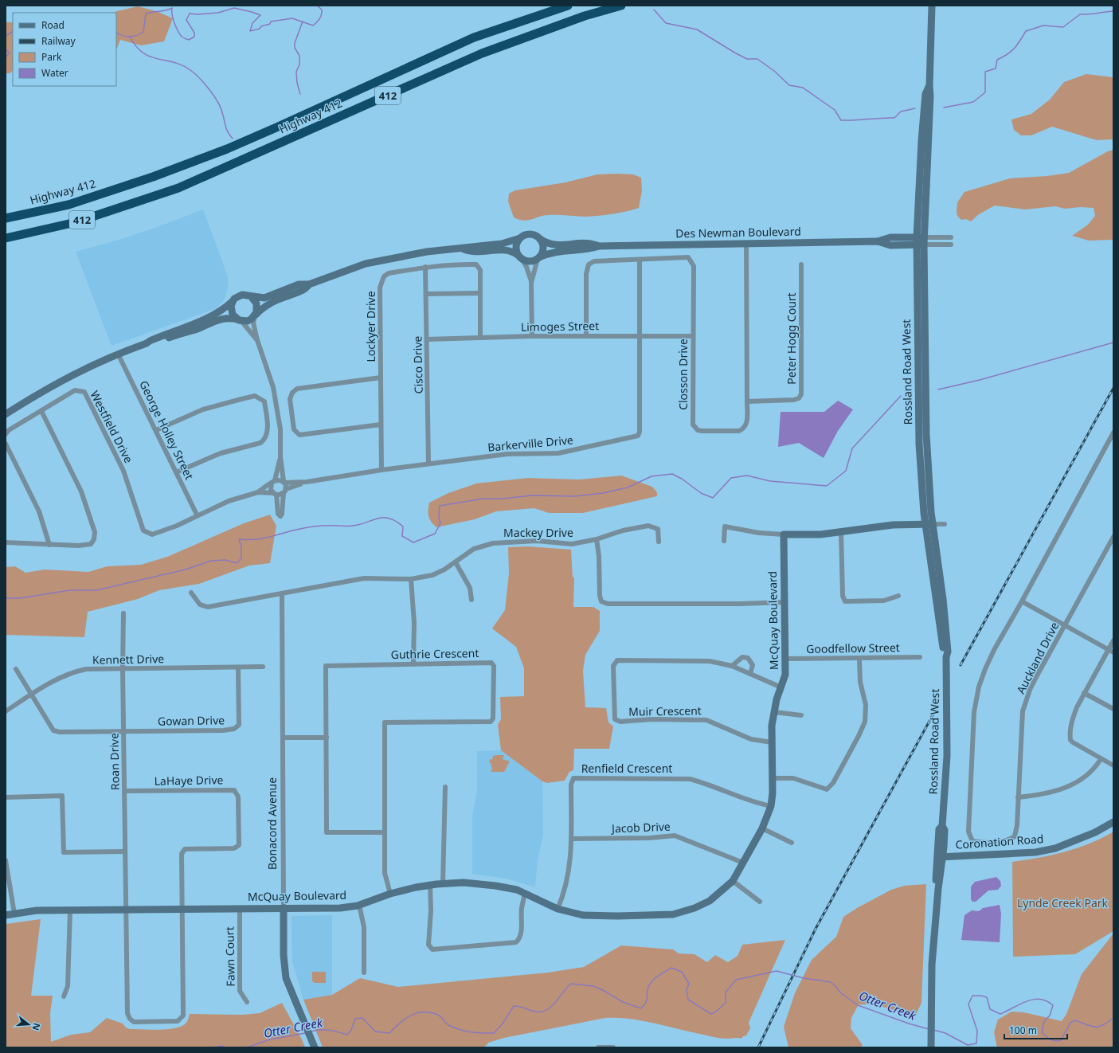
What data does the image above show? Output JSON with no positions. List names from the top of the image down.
{
  "streets": {
    "highway": ["412", "Highway 412"],
    "street": [
      "Des Newman Boulevard",
      "Lockyer Drive",
      "Limoges Street",
      "Peter Hogg Court",
      "Cisco Drive",
      "Rossland Road West",
      "Closson Drive",
      "Westfield Drive",
      "George Holley Street",
      "Barkerville Drive",
      "Mackey Drive",
      "McQuay Boulevard",
      "Goodfellow Street",
      "Guthrie Crescent",
      "Auckland Drive",
      "Kennett Drive",
      "Muir Crescent",
      "Gowan Drive",
      "Roan Drive",
      "Renfield Crescent",
      "LaHaye Drive",
      "Bonacord Avenue",
      "Jacob Drive",
      "Coronation Road",
      "Fawn Court"
    ]
  },
  "crossings": [
    ["Des Newman Boulevard", "Rossland Road West"],
    ["Des Newman Boulevard", "Closson Drive"],
    ["Lockyer Drive", "Limoges Street"],
    ["Lockyer Drive", "Cisco Drive"],
    ["Lockyer Drive", "Barkerville Drive"],
    ["Limoges Street", "Cisco Drive"],
    ["Limoges Street", "Closson Drive"],
    ["Limoges Street", "Barkerville Drive"],
    ["Peter Hogg Court", "Closson Drive"],
    ["Cisco Drive", "Barkerville Drive"],
    ["Rossland Road West", "Coronation Road"],
    ["Closson Drive", "Barkerville Drive"],
    ["Westfield Drive", "George Holley Street"],
    ["Westfield Drive", "Barkerville Drive"],
    ["Mackey Drive", "Bonacord Avenue"],
    ["McQuay Boulevard", "Goodfellow Street"],
    ["McQuay Boulevard", "Guthrie Crescent"],
    ["McQuay Boulevard", "Muir Crescent"],
    ["McQuay Boulevard", "Roan Drive"],
    ["McQuay Boulevard", "Renfield Crescent"],
    ["McQuay Boulevard", "LaHaye Drive"],
    ["McQuay Boulevard", "Bonacord Avenue"],
    ["McQuay Boulevard", "Jacob Drive"],
    ["McQuay Boulevard", "Fawn Court"],
    ["Kennett Drive", "Gowan Drive"],
    ["Kennett Drive", "Roan Drive"],
    ["Gowan Drive", "Roan Drive"],
    ["Roan Drive", "LaHaye Drive"],
    ["Renfield Crescent", "Jacob Drive"]
  ],
  "water": ["Otter Creek"],
  "parks": ["Lynde Creek Park"],
  "legend": [
    "Road",
    "Railway",
    "Park",
    "Water"
  ],
  "scale_bar": "100 m",
  "north": "right"
}
